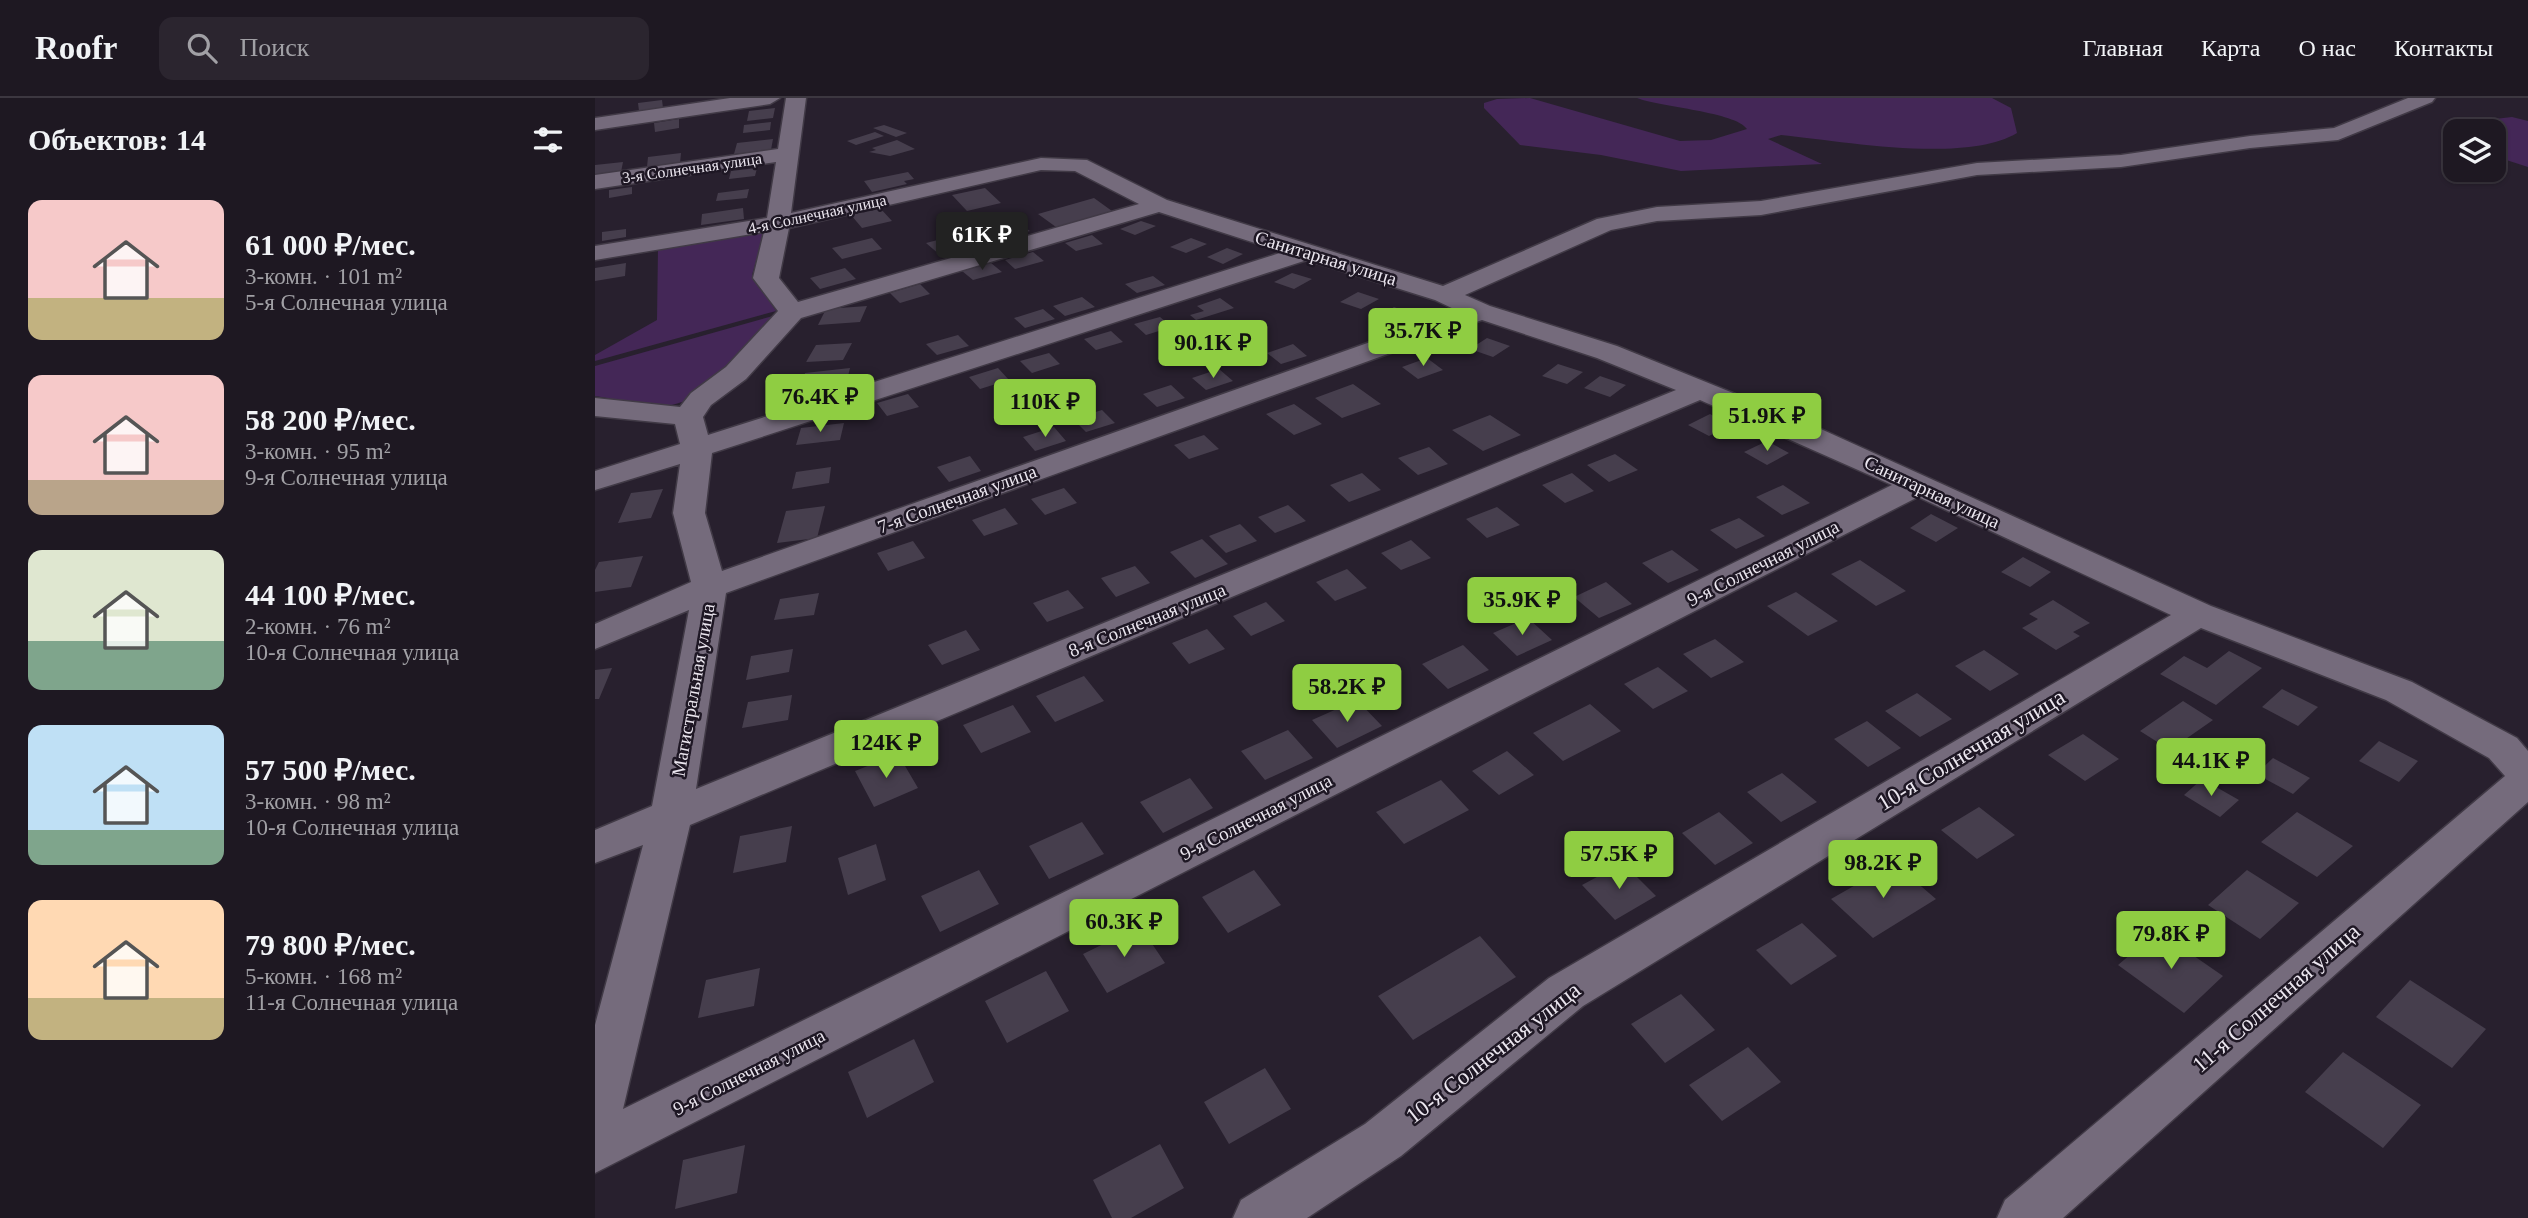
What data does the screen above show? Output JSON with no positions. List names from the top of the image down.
{
  "streets": {
    "street": [
      "3-я Солнечная улица",
      "4-я Солнечная улица",
      "Санитарная улица",
      "7-я Солнечная улица",
      "9-я Солнечная улица",
      "8-я Солнечная улица",
      "Магистральная улица",
      "10-я Солнечная улица",
      "11-я Солнечная улица"
    ]
  },
  "crossings": [
    ["4-я Солнечная улица", "Санитарная улица"],
    ["Санитарная улица", "7-я Солнечная улица"],
    ["Санитарная улица", "9-я Солнечная улица"],
    ["Санитарная улица", "8-я Солнечная улица"],
    ["Санитарная улица", "10-я Солнечная улица"],
    ["Санитарная улица", "11-я Солнечная улица"],
    ["7-я Солнечная улица", "Магистральная улица"],
    ["8-я Солнечная улица", "Магистральная улица"]
  ],
  "page": {
    "header": "Roofr",
    "search": "Поиск",
    "nav": [
      "Главная",
      "Карта",
      "О нас",
      "Контакты"
    ],
    "heading": "Объектов: 14",
    "list": [
      {
        "name": "61 000 ₽/мес.",
        "note": "3-комн. · 101 m² · 5-я Солнечная улица"
      },
      {
        "name": "58 200 ₽/мес.",
        "note": "3-комн. · 95 m² · 9-я Солнечная улица"
      },
      {
        "name": "44 100 ₽/мес.",
        "note": "2-комн. · 76 m² · 10-я Солнечная улица"
      },
      {
        "name": "57 500 ₽/мес.",
        "note": "3-комн. · 98 m² · 10-я Солнечная улица"
      },
      {
        "name": "79 800 ₽/мес.",
        "note": "5-комн. · 168 m² · 11-я Солнечная улица"
      }
    ],
    "price": [
      "61K ₽",
      "35.7K ₽",
      "90.1K ₽",
      "76.4K ₽",
      "110K ₽",
      "51.9K ₽",
      "35.9K ₽",
      "58.2K ₽",
      "124K ₽",
      "44.1K ₽",
      "57.5K ₽",
      "98.2K ₽",
      "60.3K ₽",
      "79.8K ₽"
    ]
  }
}
